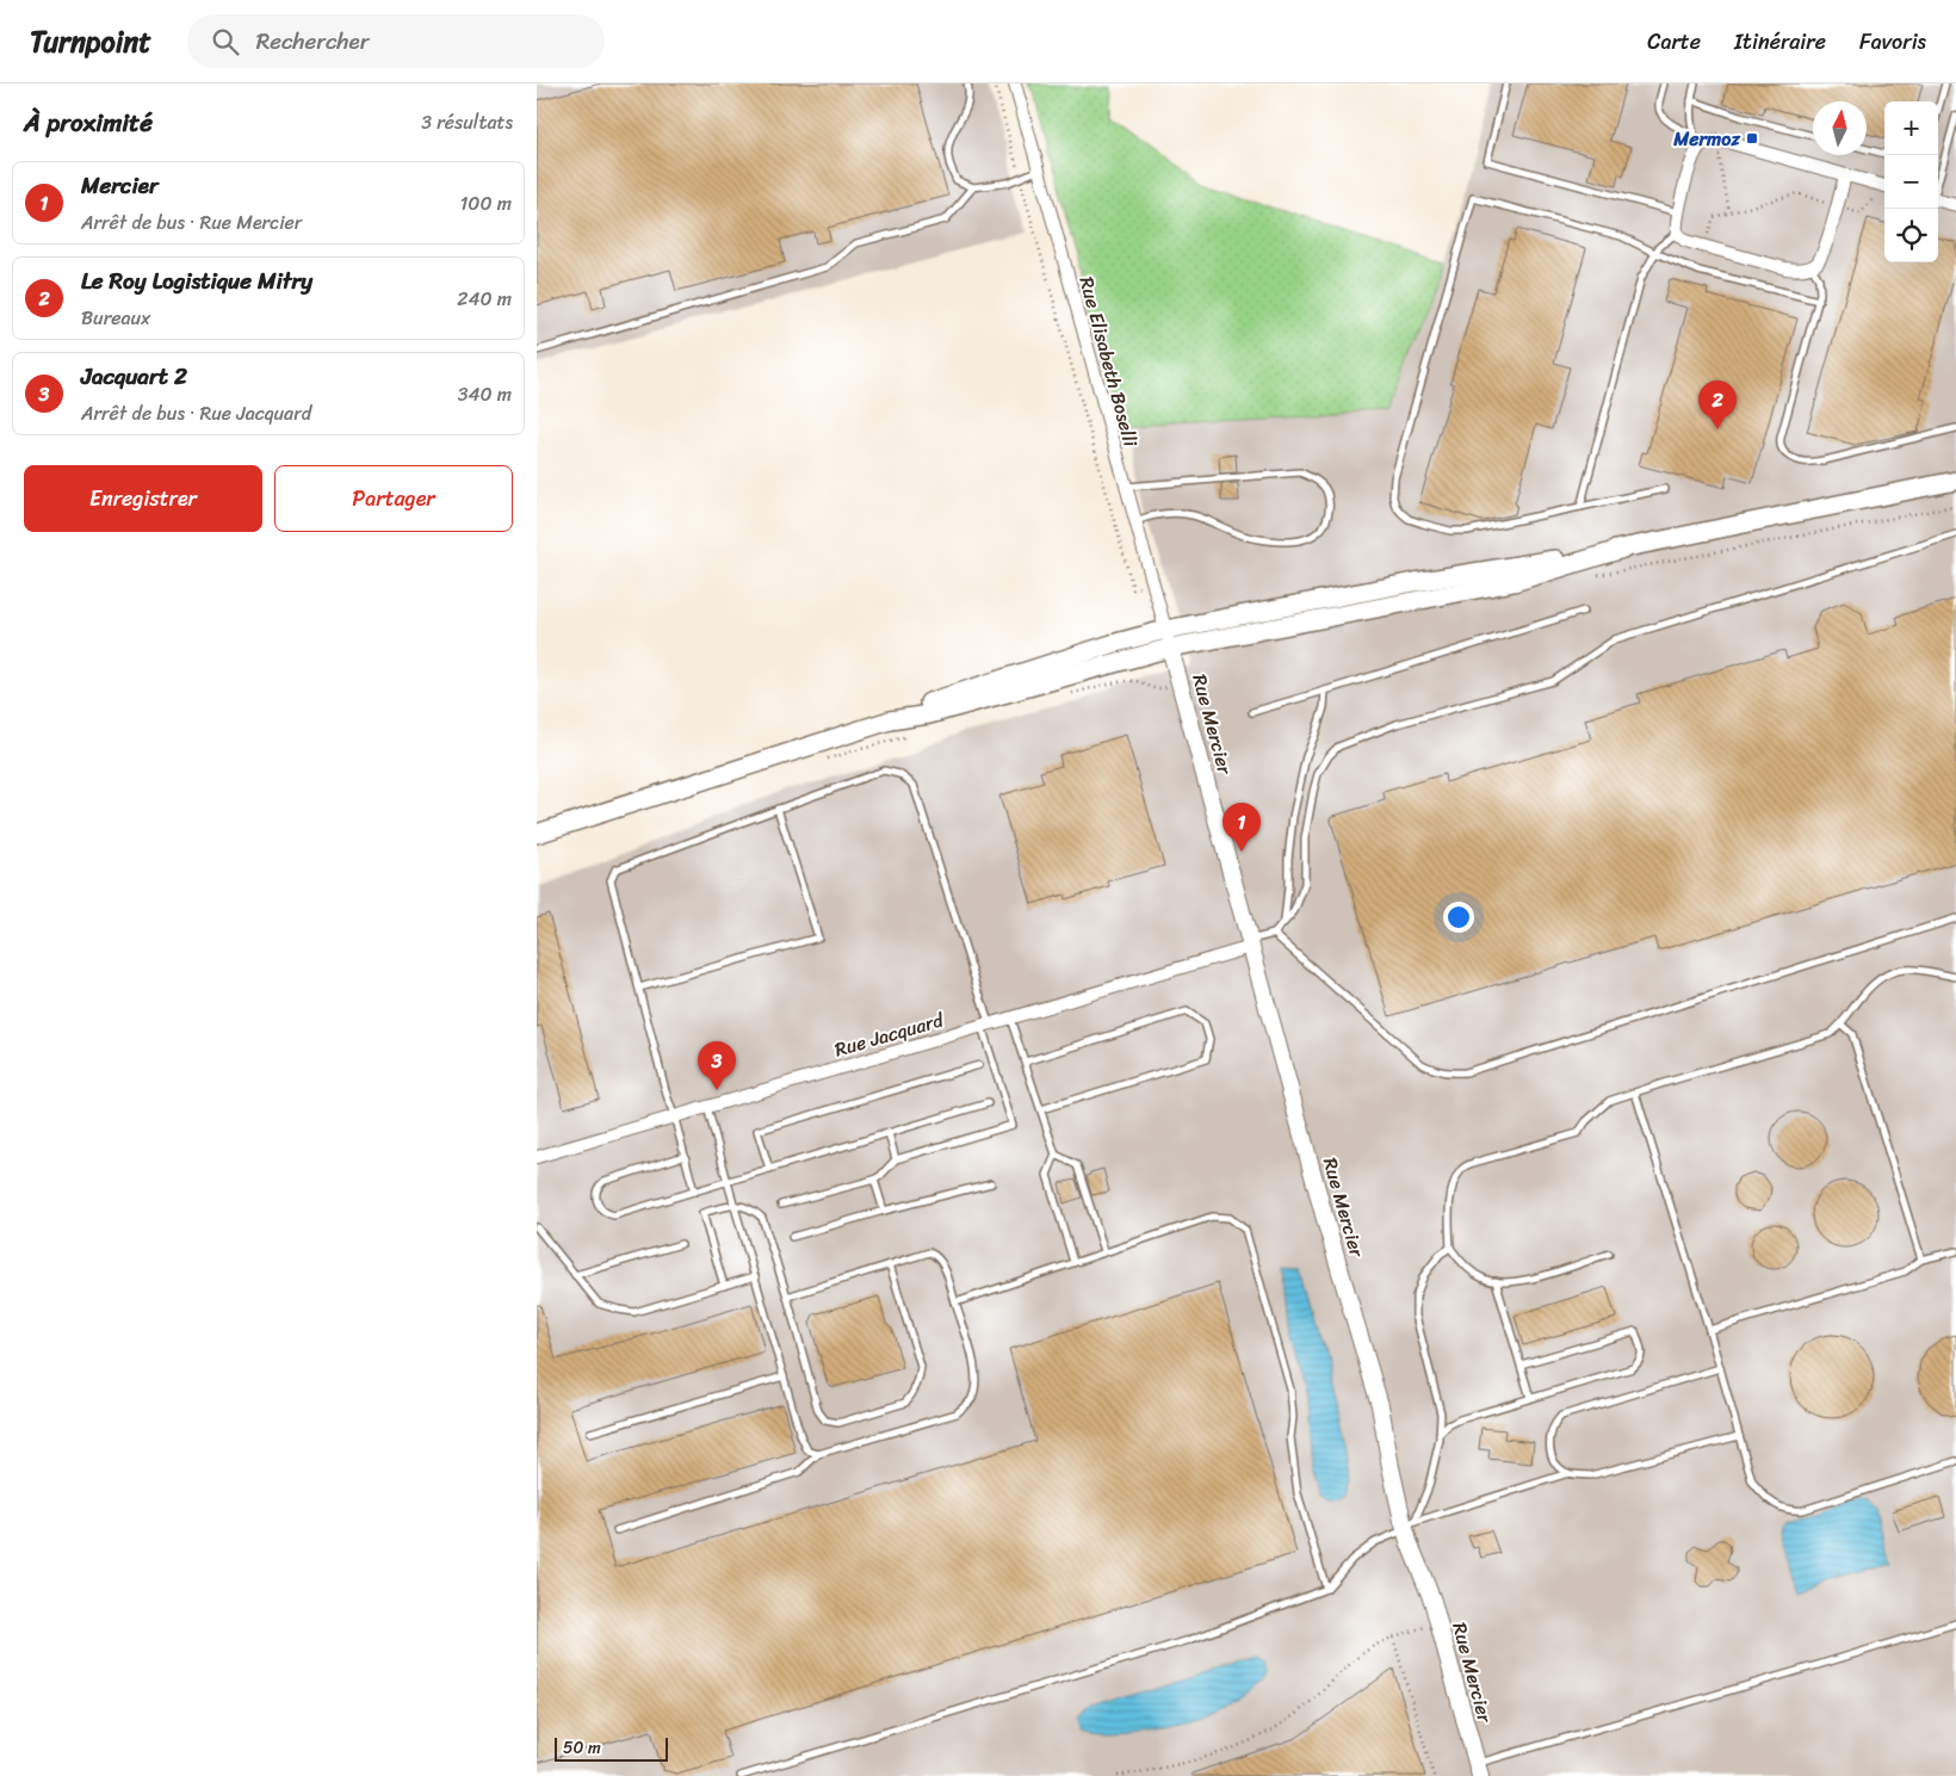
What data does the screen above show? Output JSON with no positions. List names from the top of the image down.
{
  "streets": {
    "street": ["Rue Elisabeth Boselli", "Rue Mercier", "Rue Jacquard"]
  },
  "crossings": [
    ["Rue Elisabeth Boselli", "Rue Mercier"],
    ["Rue Mercier", "Rue Jacquard"]
  ],
  "places": {
    "transit": ["Mermoz"]
  },
  "scale_bar": "50 m",
  "north": "top",
  "page": {
    "header": "Turnpoint",
    "search": "Rechercher",
    "nav": ["Carte", "Itinéraire", "Favoris"],
    "heading": ["À proximité", "3 résultats"],
    "map_buttons": ["+", "−"],
    "list": [
      {
        "mark": "1",
        "name": "Mercier",
        "note": "Arrêt de bus · Rue Mercier",
        "value": "100 m"
      },
      {
        "mark": "2",
        "name": "Le Roy Logistique Mitry",
        "note": "Bureaux",
        "value": "240 m"
      },
      {
        "mark": "3",
        "name": "Jacquart 2",
        "note": "Arrêt de bus · Rue Jacquard",
        "value": "340 m"
      }
    ],
    "pins": ["2", "1", "3"],
    "buttons": ["Enregistrer", "Partager"],
    "scale": "50 m"
  }
}
